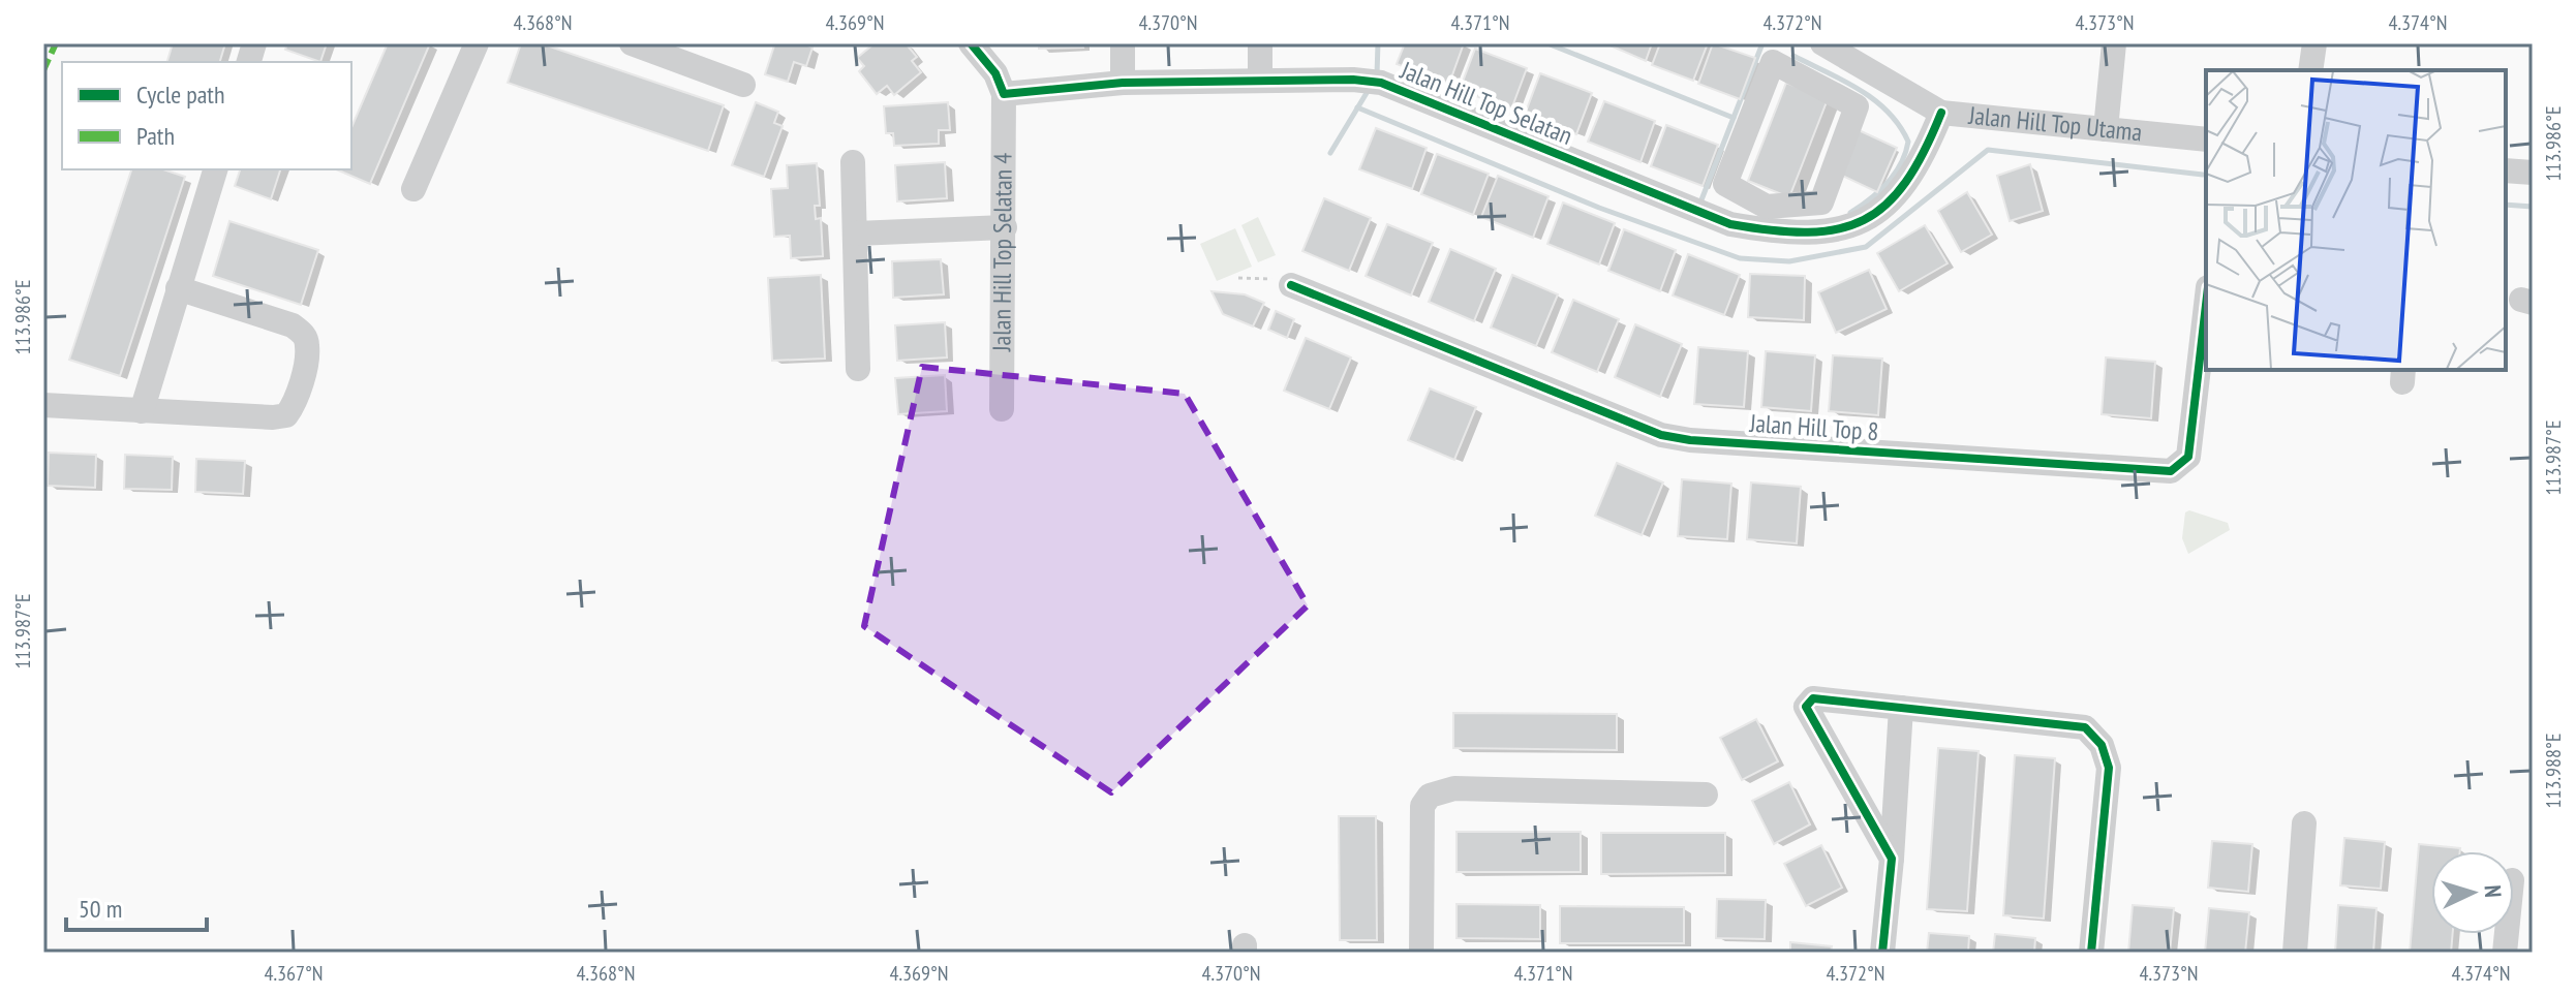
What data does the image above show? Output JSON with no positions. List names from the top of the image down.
{
  "streets": {
    "street": [
      "Jalan Hill Top Selatan",
      "Jalan Hill Top Utama",
      "Jalan Hill Top Selatan 4",
      "Jalan Hill Top 8"
    ]
  },
  "crossings": [
    ["Jalan Hill Top Selatan", "Jalan Hill Top Utama"],
    ["Jalan Hill Top Selatan", "Jalan Hill Top Selatan 4"]
  ],
  "legend": ["Cycle path", "Path"],
  "scale_bar": "50 m",
  "north": "right",
  "coordinates": [
    "4.368°N",
    "4.369°N",
    "4.370°N",
    "4.371°N",
    "4.372°N",
    "4.373°N",
    "4.374°N",
    "113.986°E",
    "113.987°E",
    "113.988°E",
    "4.367°N"
  ]
}
